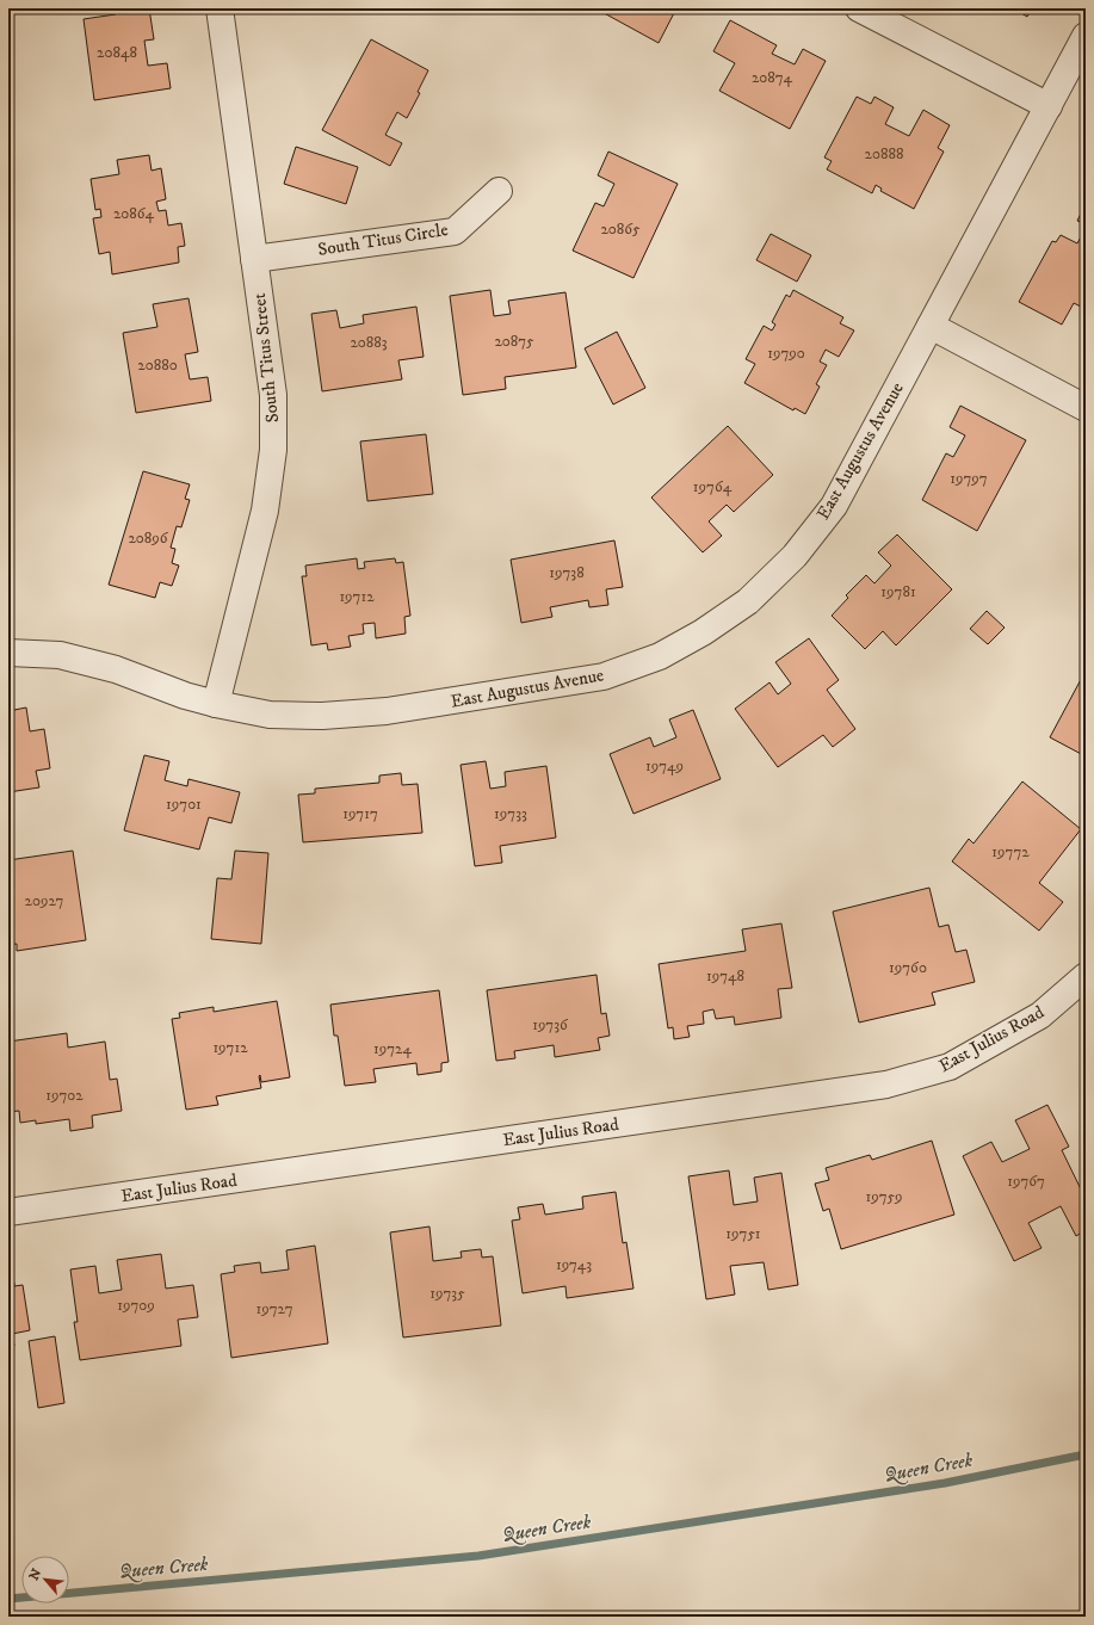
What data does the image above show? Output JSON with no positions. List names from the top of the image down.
{
  "streets": {
    "street": [
      "South Titus Circle",
      "South Titus Street",
      "East Augustus Avenue",
      "East Julius Road"
    ]
  },
  "crossings": [
    ["South Titus Circle", "South Titus Street"],
    ["South Titus Street", "East Augustus Avenue"]
  ],
  "water": ["Queen Creek"],
  "house_numbers": [
    "20848",
    "20874",
    "20888",
    "20864",
    "20865",
    "20875",
    "20883",
    "19790",
    "20880",
    "19797",
    "19764",
    "20896",
    "19738",
    "19781",
    "19712",
    "19749",
    "19701",
    "19717",
    "19733",
    "19772",
    "20927",
    "19760",
    "19748",
    "19736",
    "19712",
    "19724",
    "19702",
    "19767",
    "19759",
    "19751",
    "19743",
    "19735",
    "19709",
    "19727"
  ],
  "north": "top left"
}
